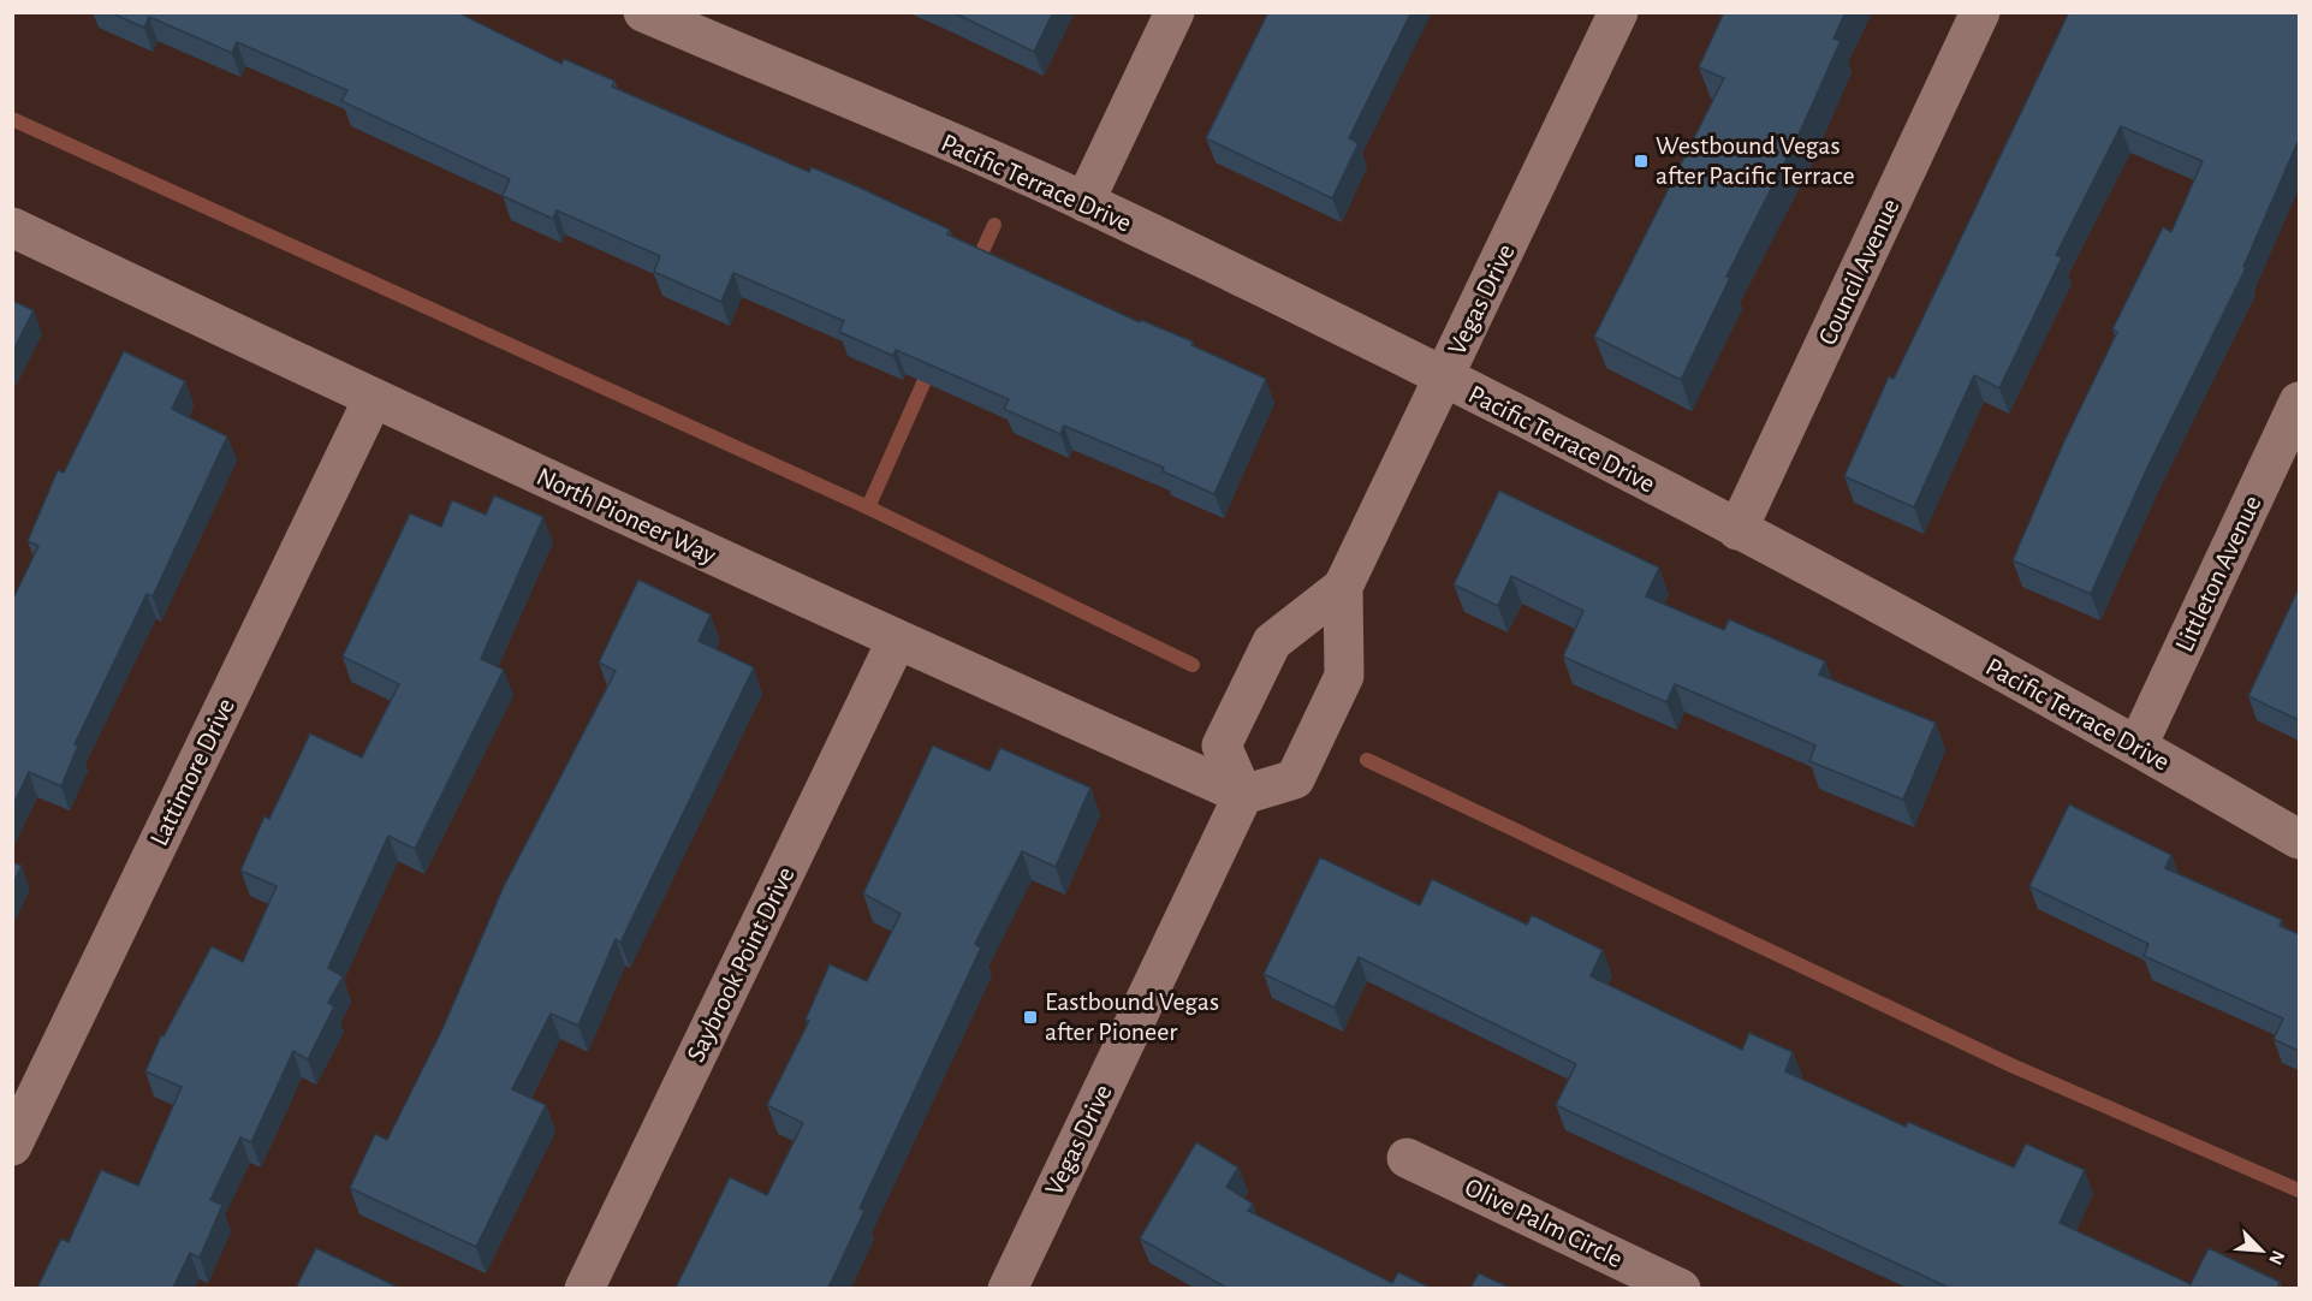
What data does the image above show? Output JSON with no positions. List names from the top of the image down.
{
  "streets": {
    "street": [
      "Pacific Terrace Drive",
      "Council Avenue",
      "Vegas Drive",
      "North Pioneer Way",
      "Littleton Avenue",
      "Lattimore Drive",
      "Saybrook Point Drive",
      "Olive Palm Circle"
    ]
  },
  "crossings": [
    ["Pacific Terrace Drive", "Council Avenue"],
    ["Pacific Terrace Drive", "Vegas Drive"],
    ["Pacific Terrace Drive", "Littleton Avenue"],
    ["Vegas Drive", "North Pioneer Way"],
    ["North Pioneer Way", "Lattimore Drive"],
    ["North Pioneer Way", "Saybrook Point Drive"]
  ],
  "places": {
    "transit": ["Westbound Vegas after Pacific Terrace", "Eastbound Vegas after Pioneer"]
  },
  "north": "bottom right"
}
